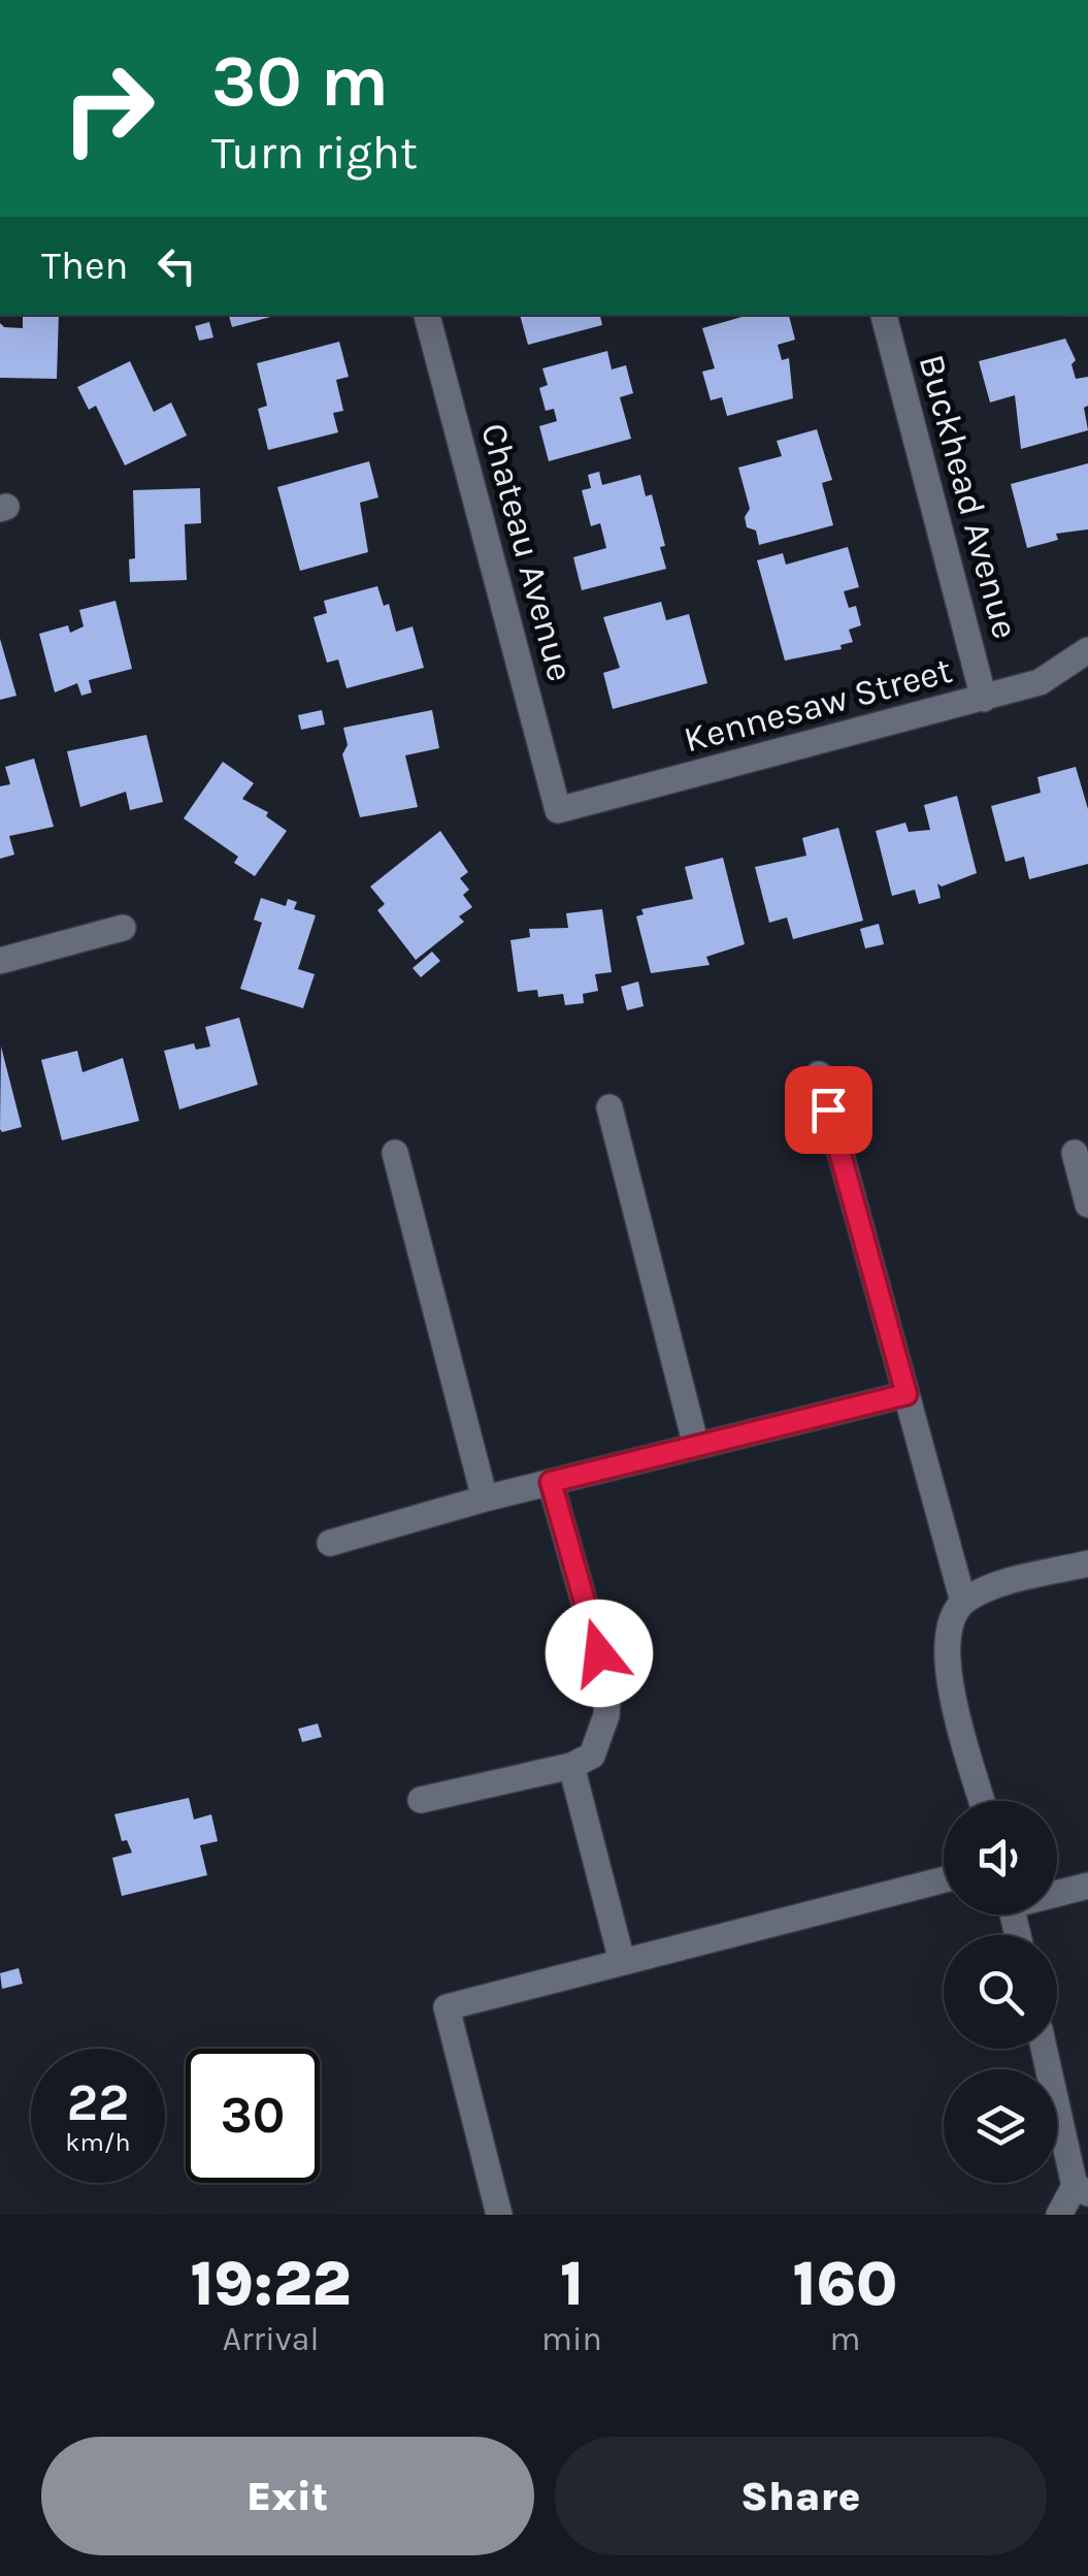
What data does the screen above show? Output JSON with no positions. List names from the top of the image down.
{
  "streets": {
    "street": ["Buckhead Avenue", "Chateau Avenue", "Kennesaw Street"]
  },
  "crossings": [
    ["Buckhead Avenue", "Kennesaw Street"],
    ["Chateau Avenue", "Kennesaw Street"]
  ],
  "page": {
    "turn": ["30 m", "Turn right"],
    "then": "Then",
    "speed": "22 km/h",
    "limit": "30",
    "eta": [
      "19:22",
      "Arrival",
      "1",
      "min",
      "160",
      "m"
    ],
    "buttons": ["Exit", "Share"]
  }
}
